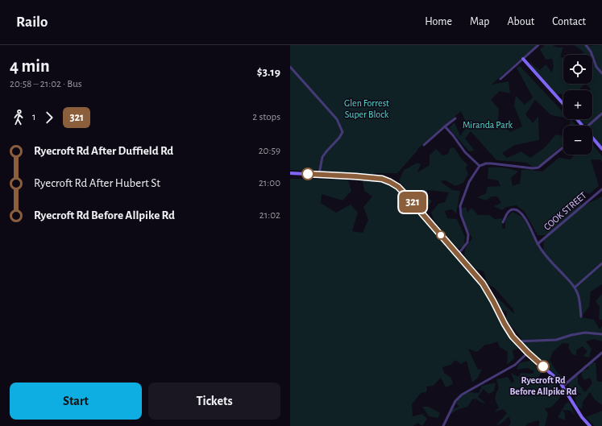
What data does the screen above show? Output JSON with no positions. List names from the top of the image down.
{
  "streets": {
    "street": ["COOK STREET"]
  },
  "parks": ["Glen Forrest Super Block", "Miranda Park"],
  "places": ["Ryecroft Rd Before Allpike Rd"],
  "lines": ["bus line 321"],
  "page": {
    "header": "Railo",
    "nav": [
      "Home",
      "Map",
      "About",
      "Contact"
    ],
    "heading": ["4 min", "20:58 – 21:02 · Bus", "$3.19"],
    "on_map": "321",
    "map_buttons": ["+", "−"],
    "legs": ["1", "321", "2 stops"],
    "list": [
      {
        "name": "Ryecroft Rd After Duffield Rd",
        "value": "20:59"
      },
      {
        "name": "Ryecroft Rd After Hubert St",
        "value": "21:00"
      },
      {
        "name": "Ryecroft Rd Before Allpike Rd",
        "value": "21:02"
      }
    ],
    "buttons": ["Start", "Tickets"]
  }
}
